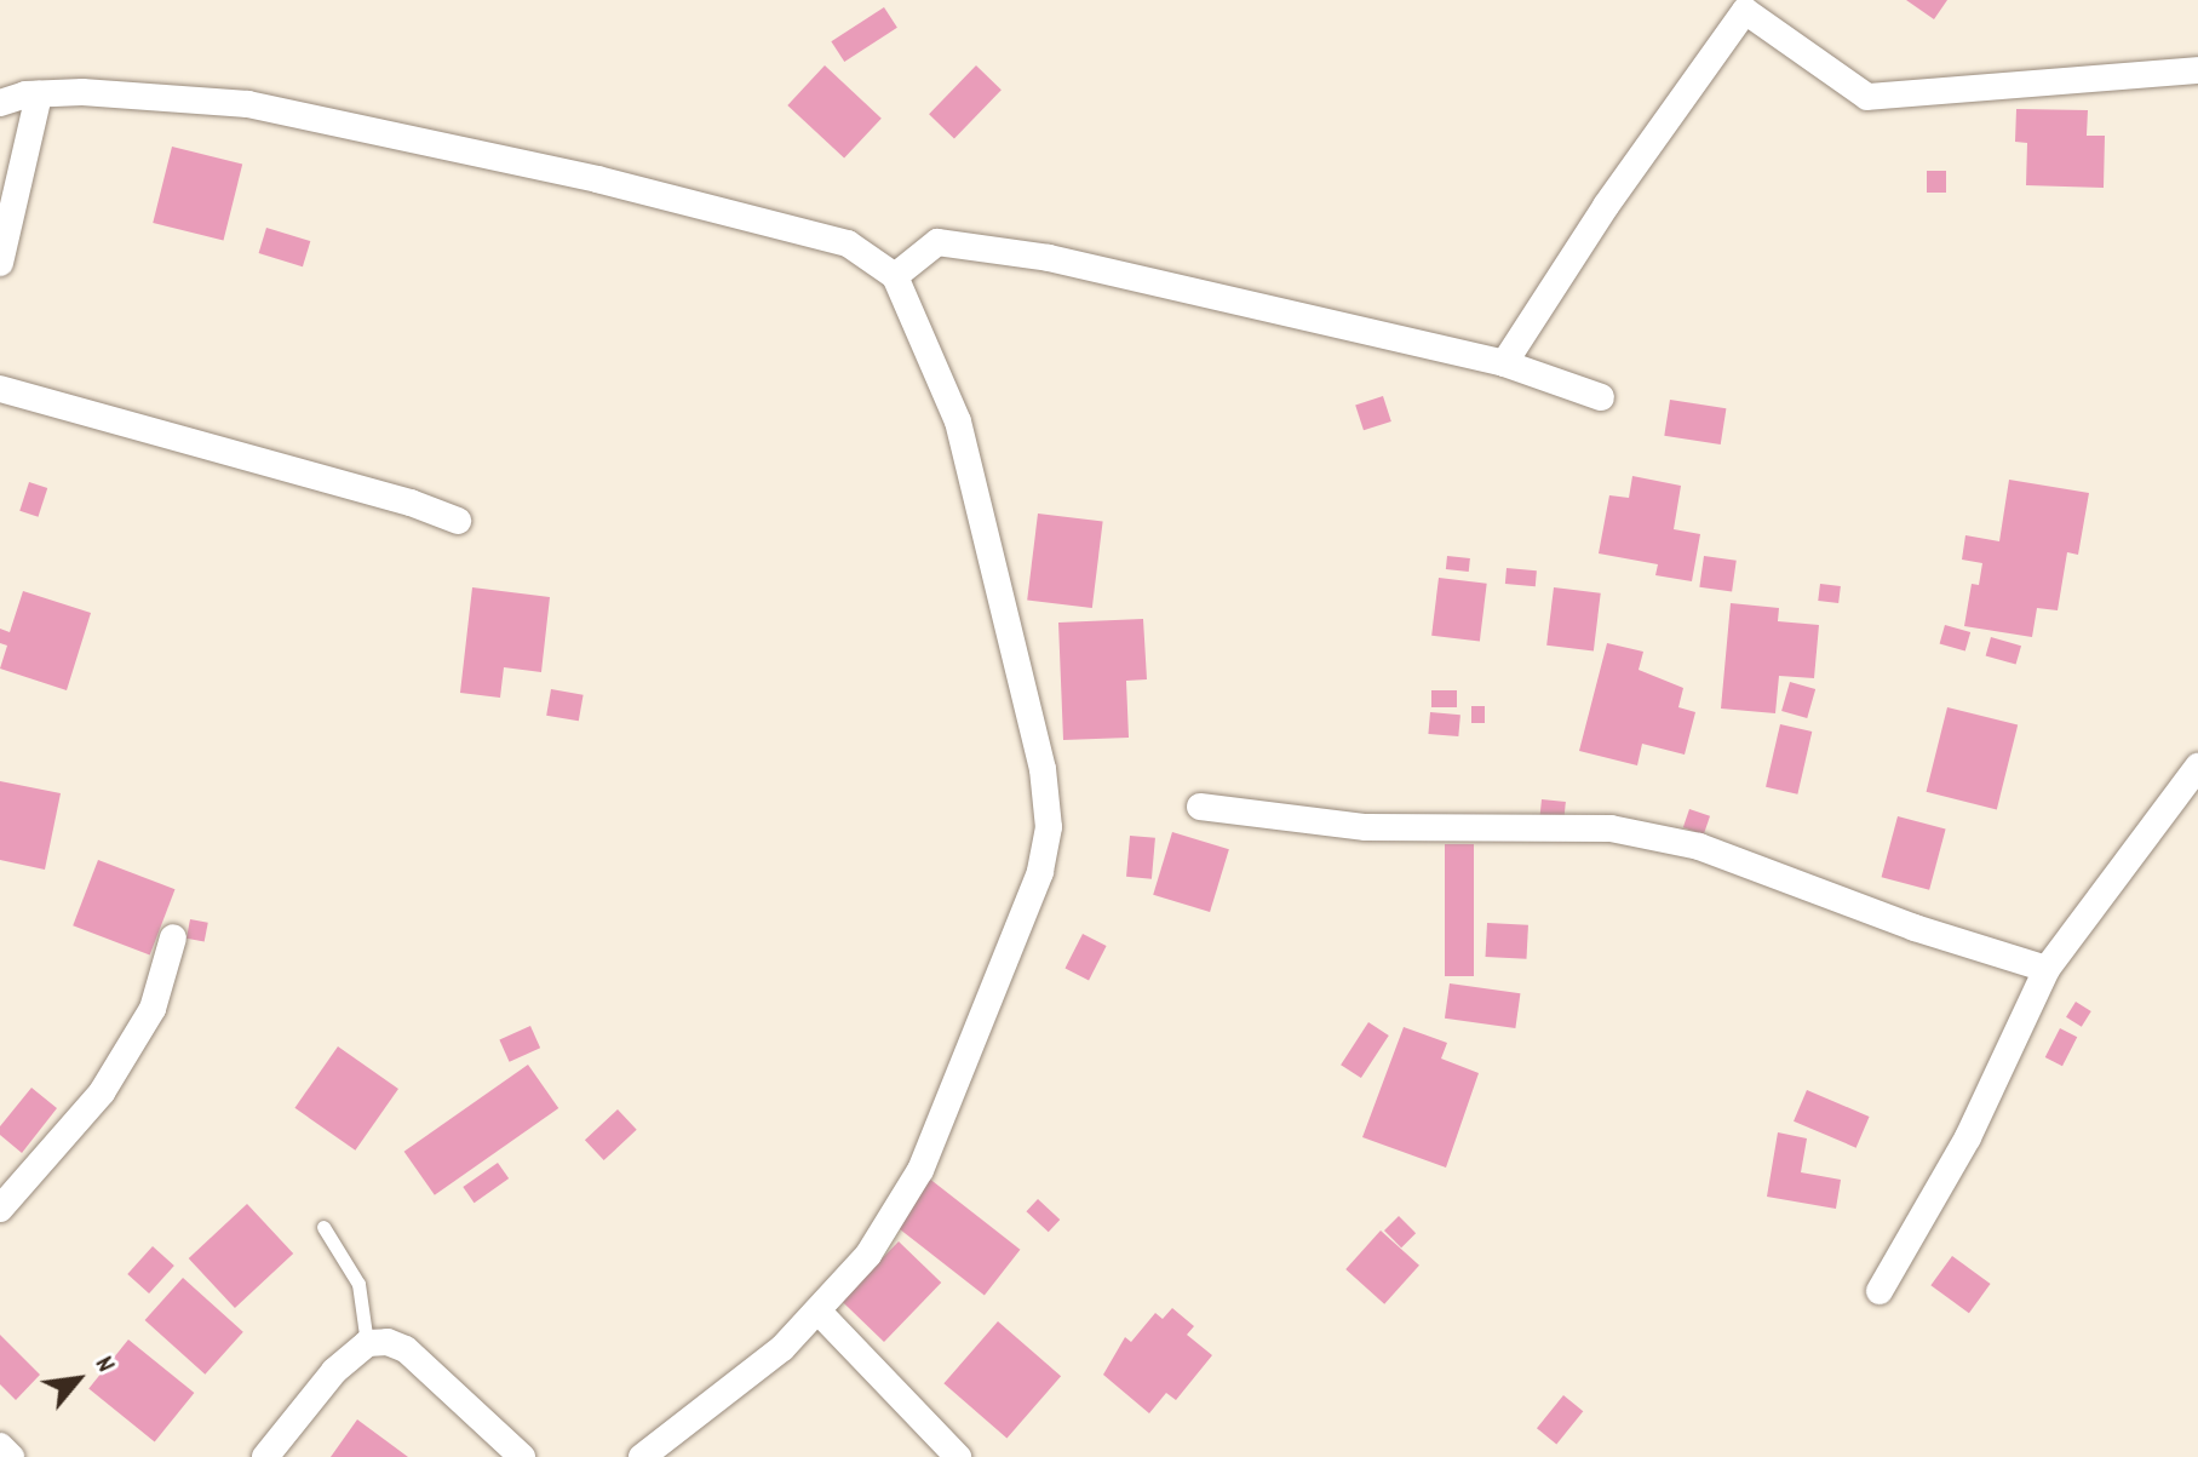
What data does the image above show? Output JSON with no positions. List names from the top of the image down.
{
  "north": "top right"
}
